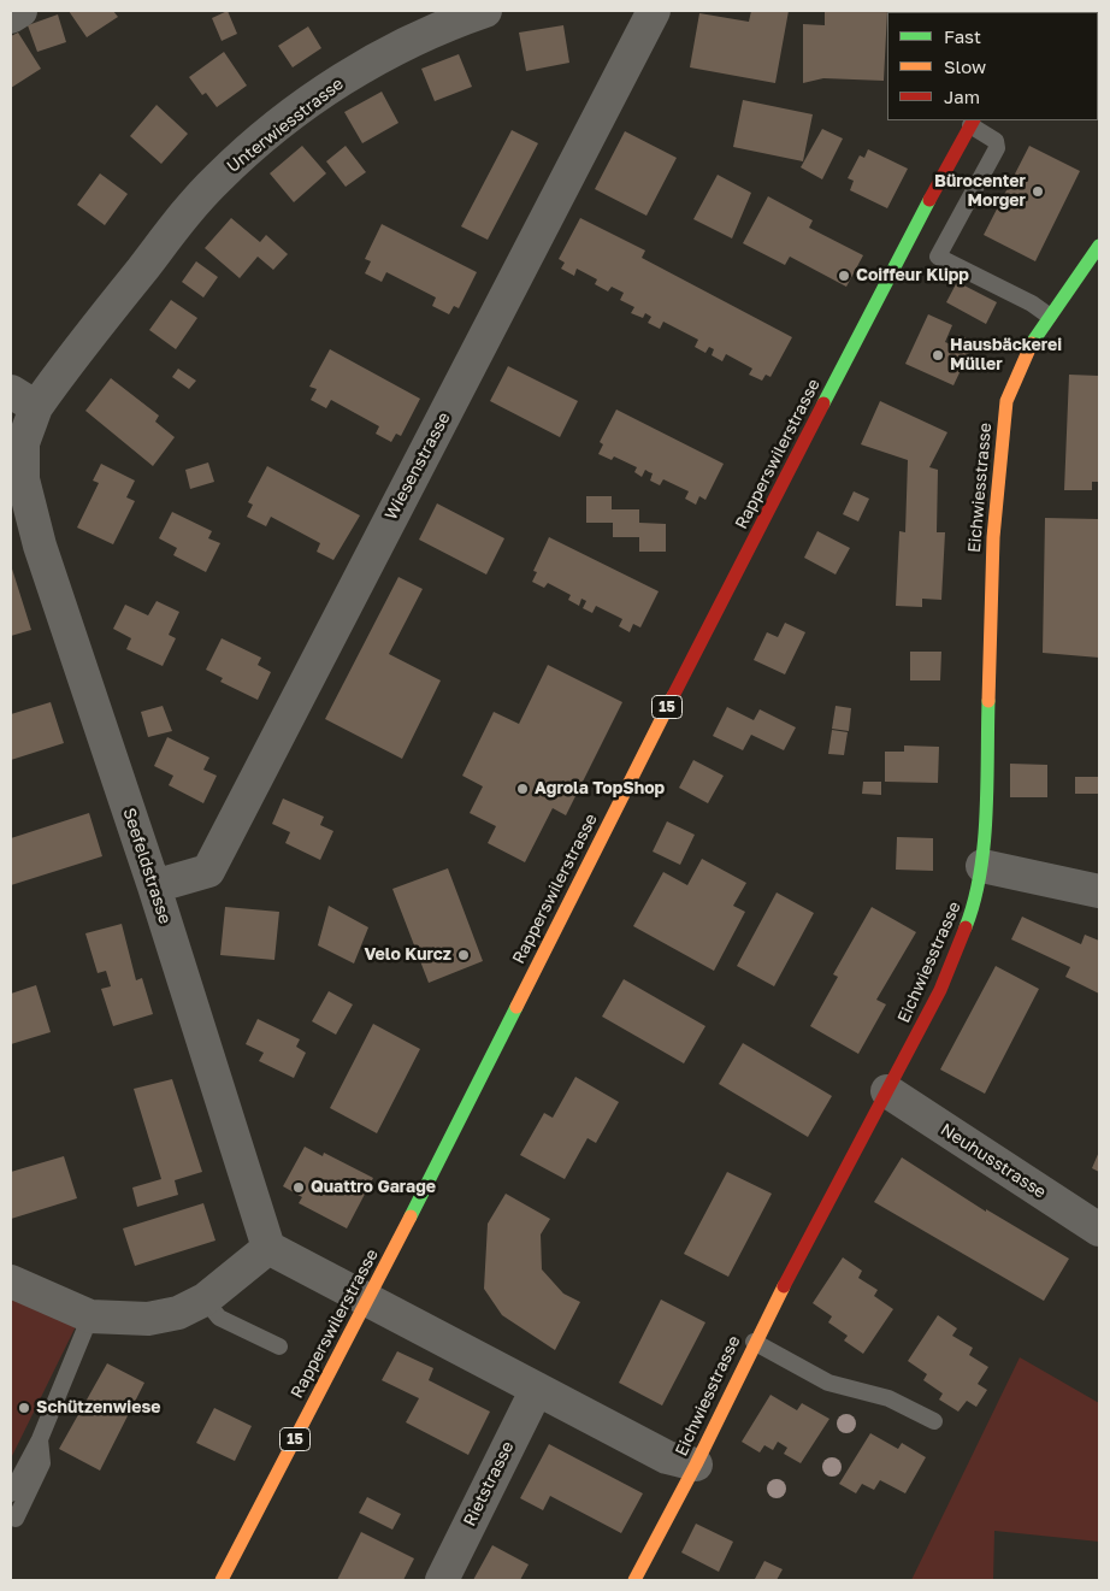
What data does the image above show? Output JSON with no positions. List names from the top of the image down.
{
  "streets": {
    "main road": ["Rapperswilerstrasse", "Eichwiesstrasse", "15"],
    "street": [
      "Unterwiesstrasse",
      "Wiesenstrasse",
      "Seefeldstrasse",
      "Neuhusstrasse",
      "Rietstrasse"
    ]
  },
  "crossings": [
    ["Unterwiesstrasse", "Seefeldstrasse"],
    ["Wiesenstrasse", "Seefeldstrasse"],
    ["Eichwiesstrasse", "Neuhusstrasse"]
  ],
  "places": [
    "Bürocenter Morger",
    "Coiffeur Klipp",
    "Hausbäckerei Müller",
    "Agrola TopShop",
    "Velo Kurcz",
    "Quattro Garage",
    "Schützenwiese"
  ],
  "legend": ["Fast", "Slow", "Jam"]
}
